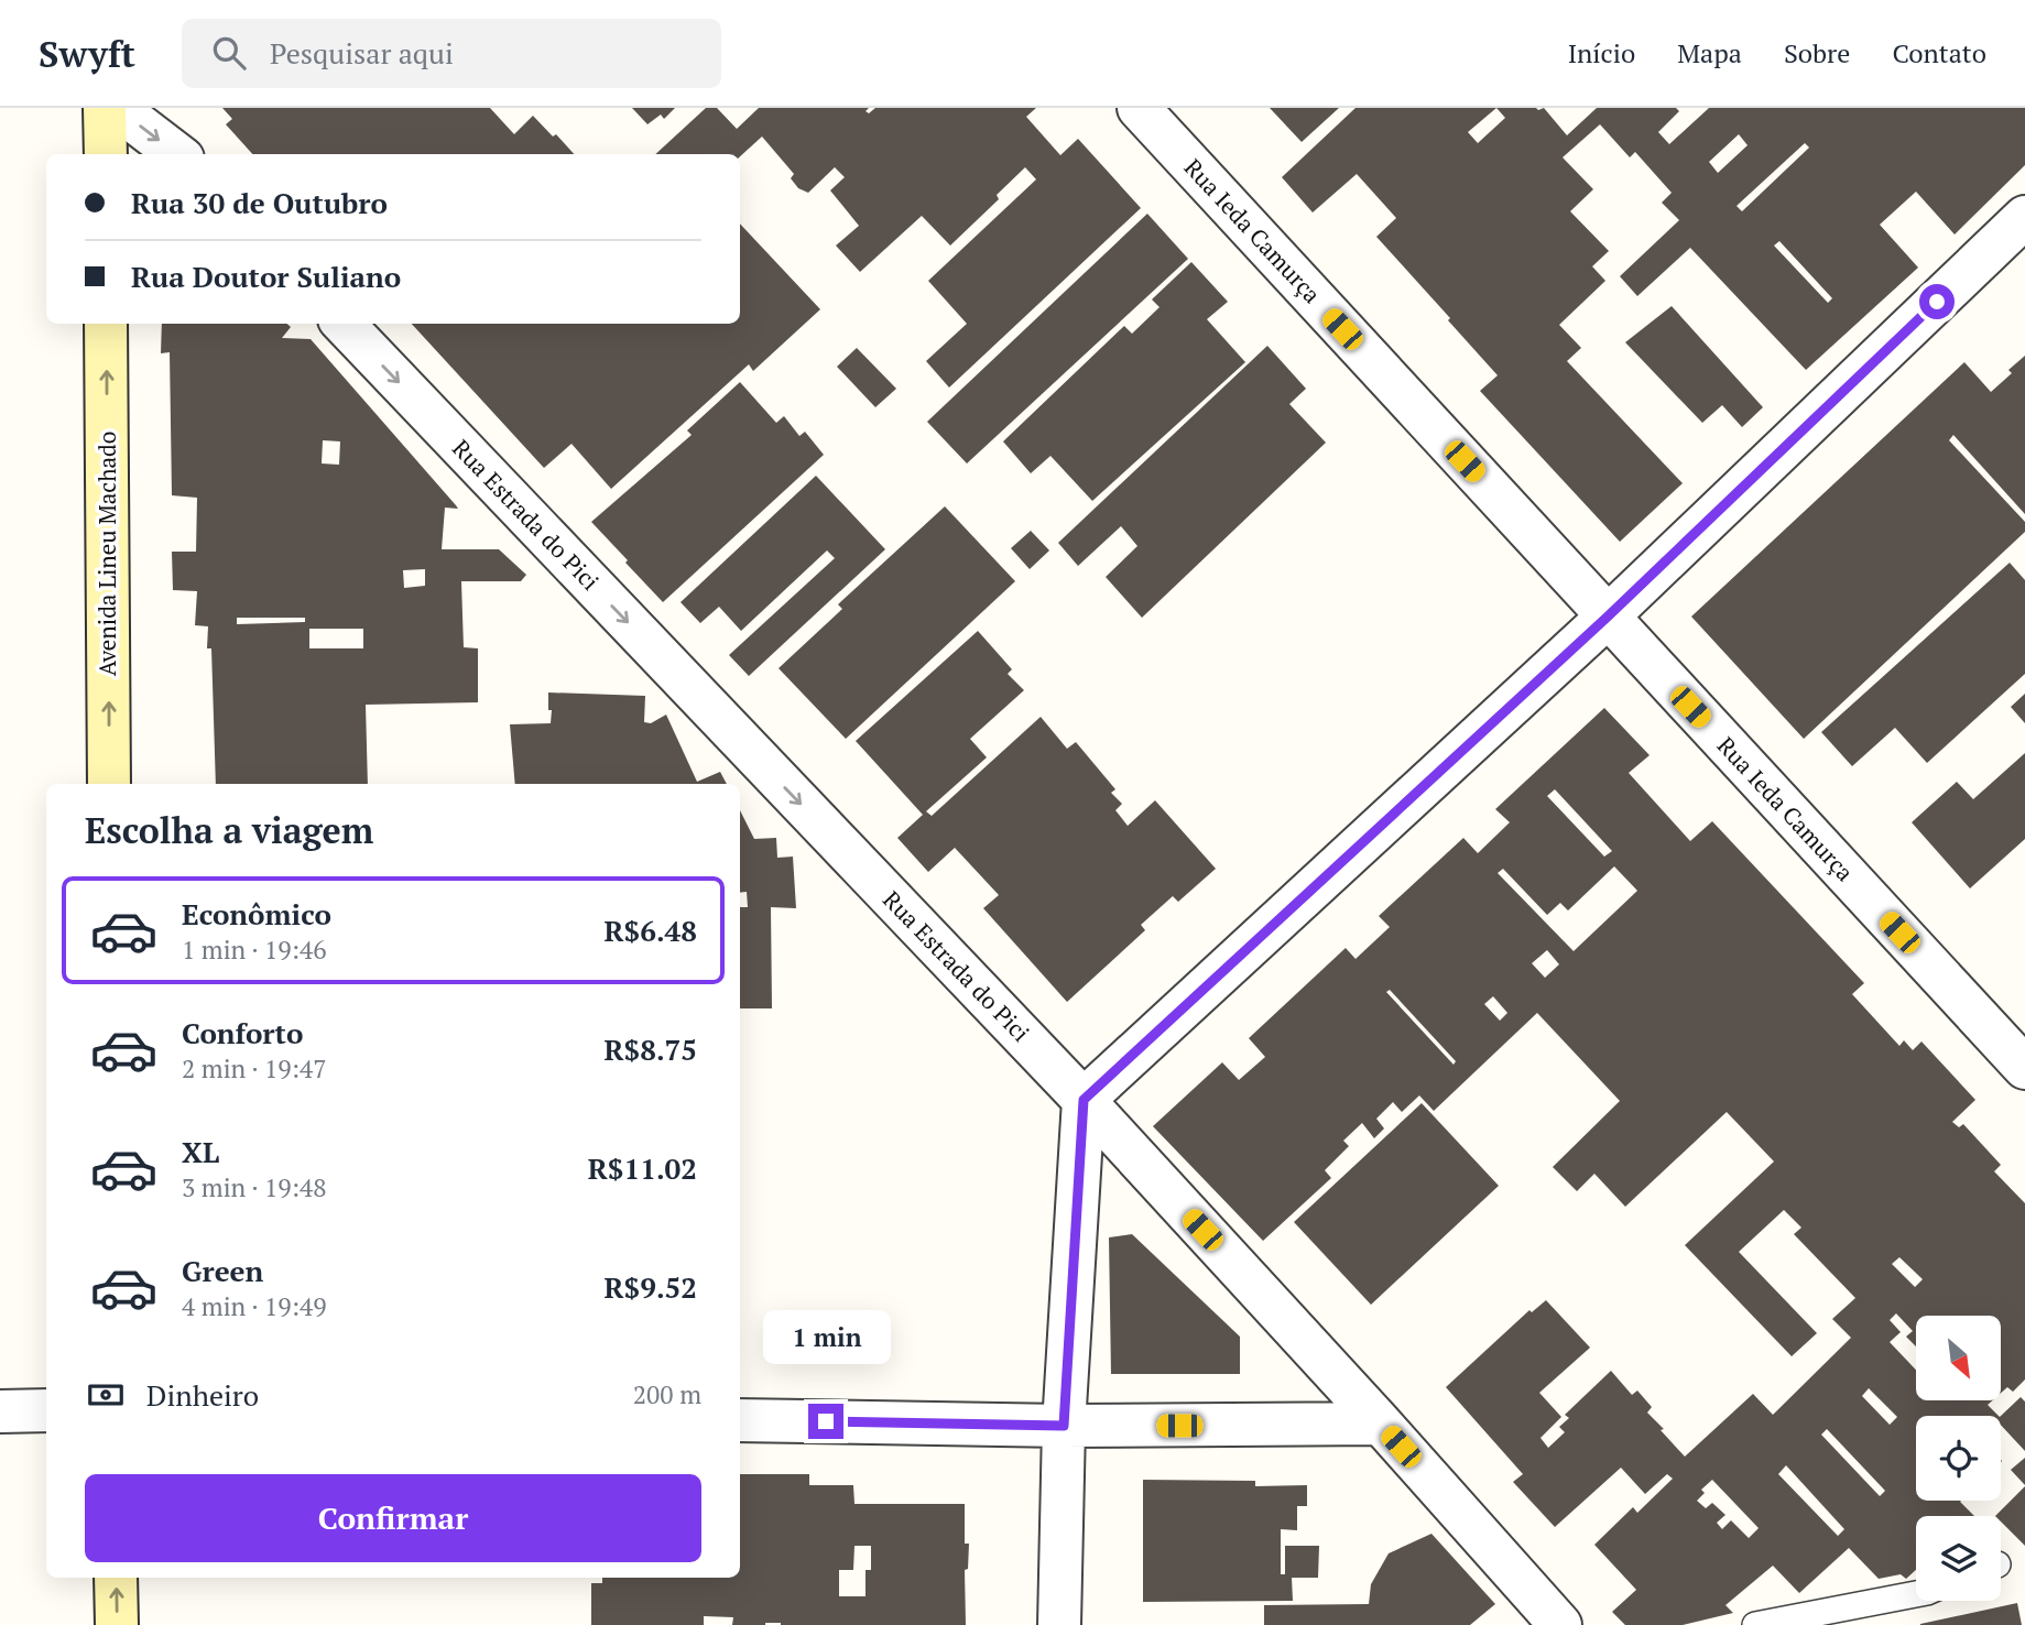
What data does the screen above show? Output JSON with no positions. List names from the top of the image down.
{
  "streets": {
    "street": ["Rua Ieda Camurça", "Rua Estrada do Pici", "Avenida Lineu Machado"]
  },
  "one_way": ["Rua Estrada do Pici", "Avenida Lineu Machado"],
  "north": "bottom right",
  "page": {
    "header": "Swyft",
    "search": "Pesquisar aqui",
    "nav": [
      "Início",
      "Mapa",
      "Sobre",
      "Contato"
    ],
    "banner": ["Rua 30 de Outubro", "Rua Doutor Suliano"],
    "heading": "Escolha a viagem",
    "list": [
      {
        "name": "Econômico",
        "note": "1 min · 19:46",
        "value": "R$6.48"
      },
      {
        "name": "Conforto",
        "note": "2 min · 19:47",
        "value": "R$8.75"
      },
      {
        "name": "XL",
        "note": "3 min · 19:48",
        "value": "R$11.02"
      },
      {
        "name": "Green",
        "note": "4 min · 19:49",
        "value": "R$9.52"
      }
    ],
    "bubble": "1 min",
    "pay": ["Dinheiro", "200 m"],
    "buttons": "Confirmar"
  }
}
